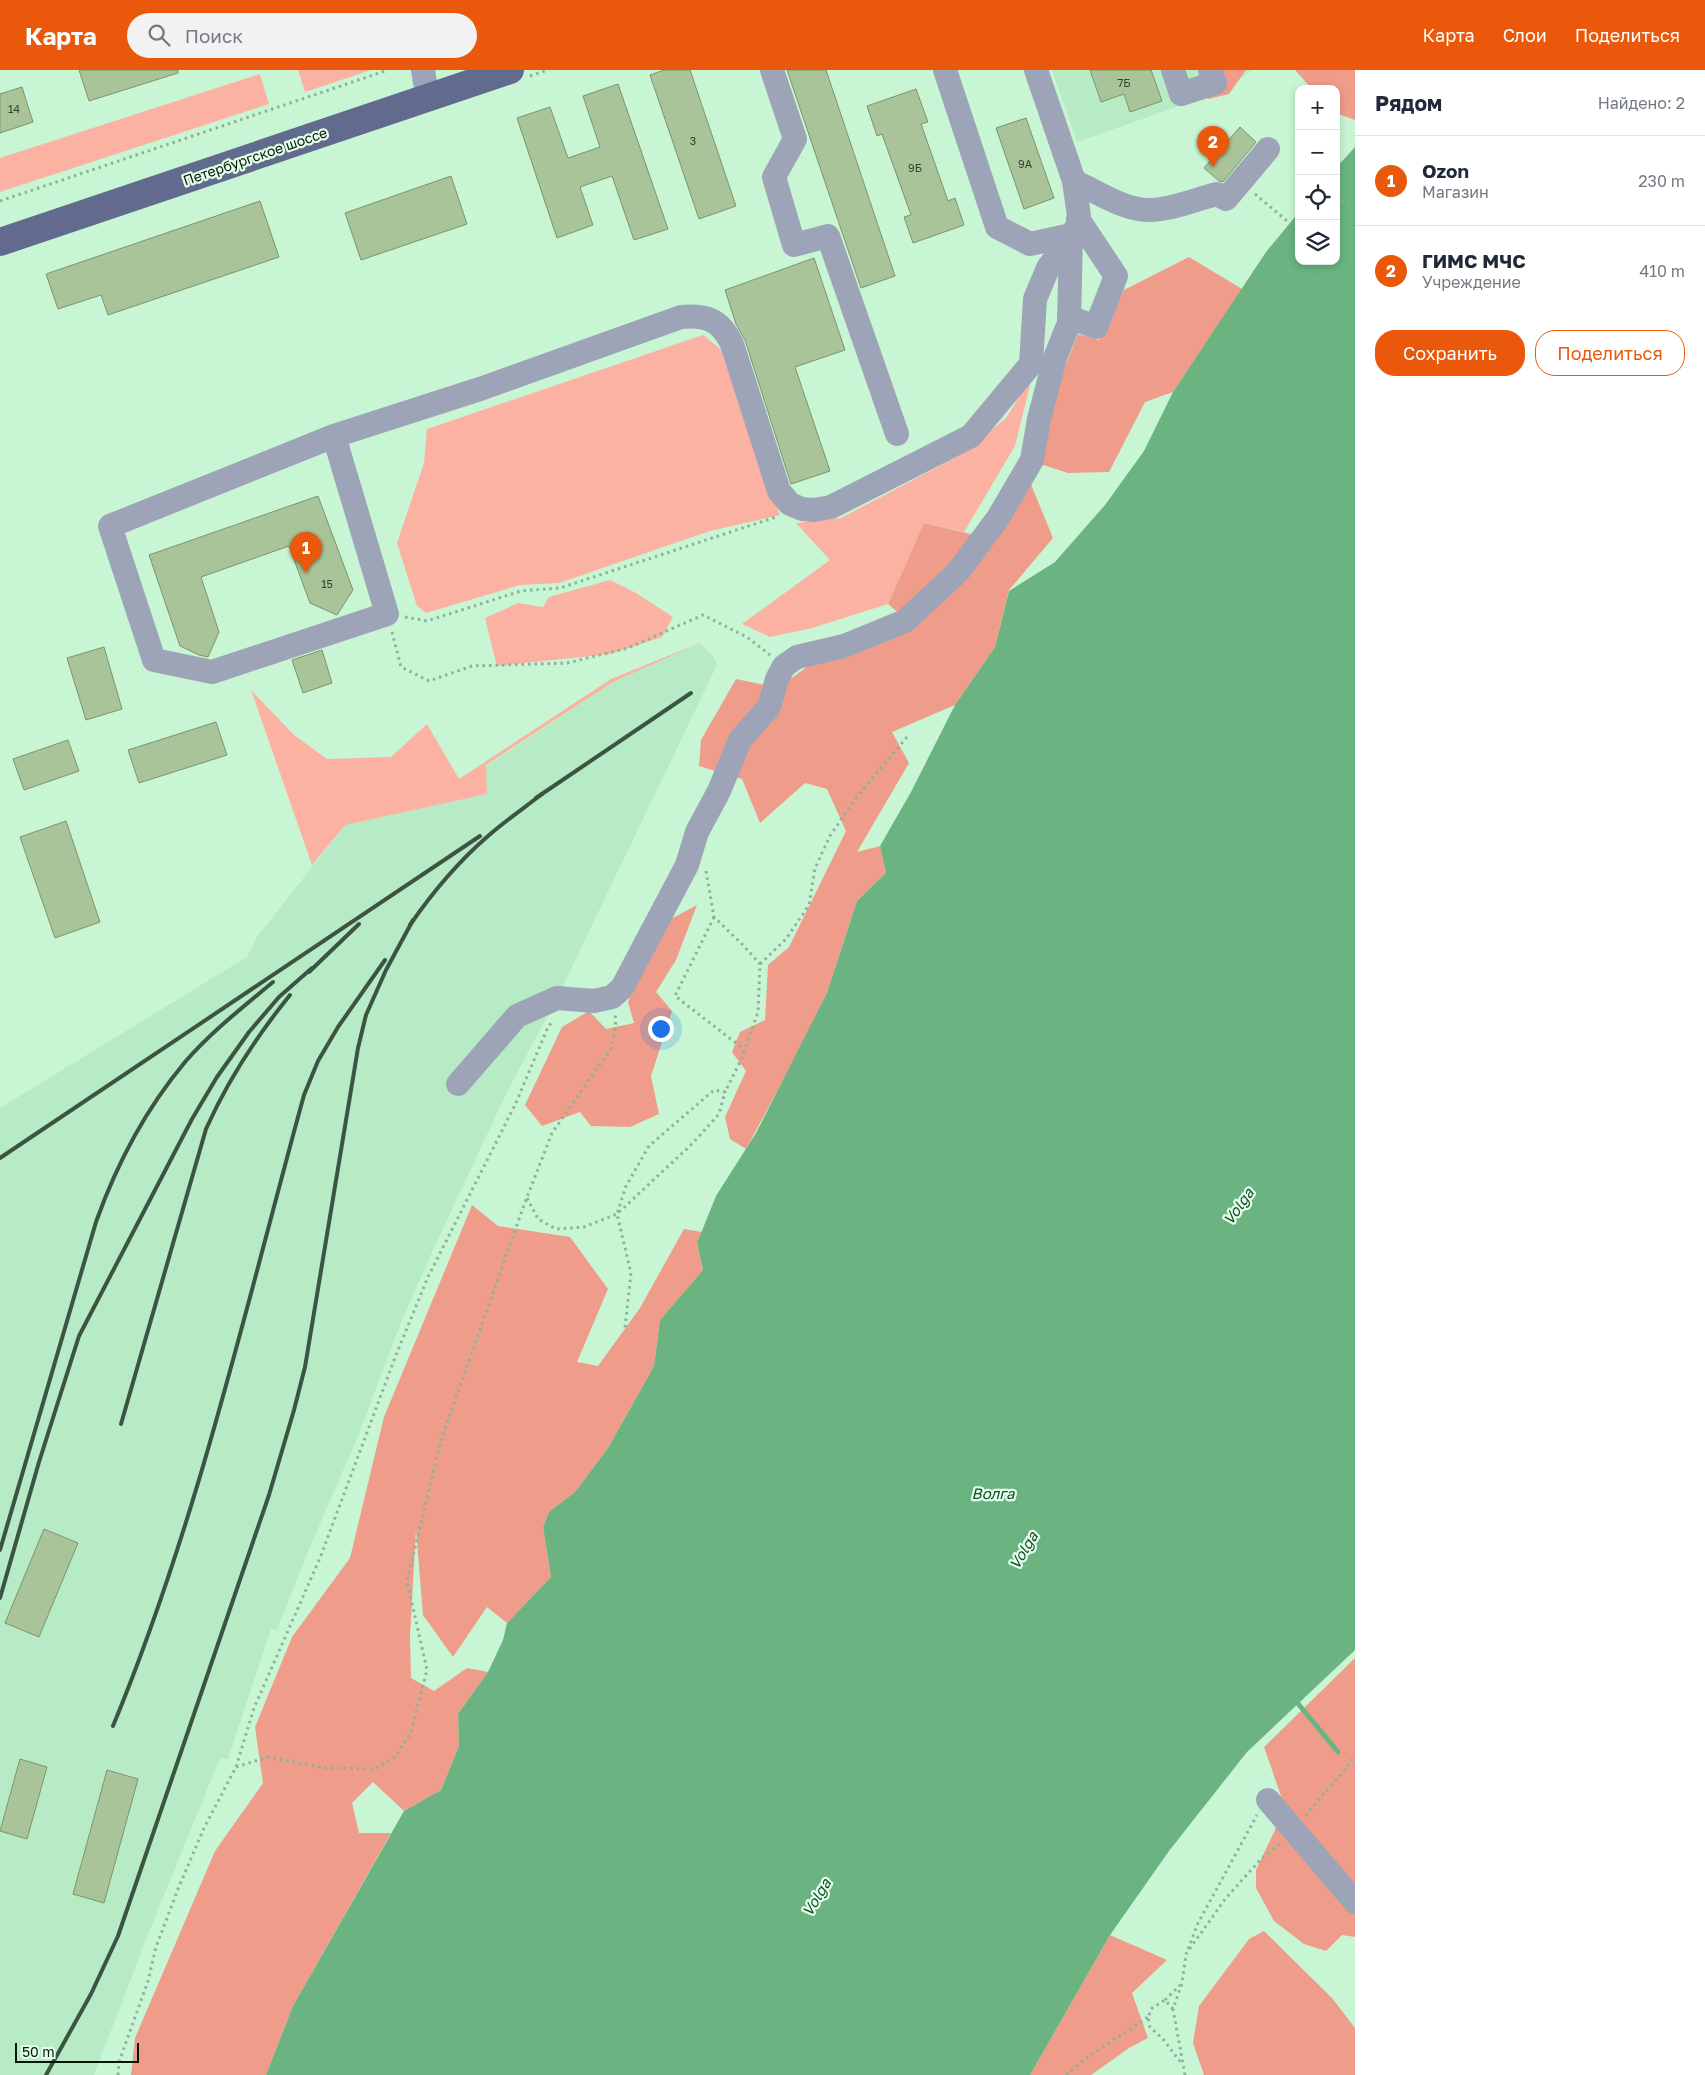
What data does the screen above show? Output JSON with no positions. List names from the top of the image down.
{
  "streets": {
    "main road": ["Петербургское шоссе"]
  },
  "water": ["Volga", "Волга"],
  "house_numbers": [
    "7Б",
    "14",
    "3",
    "9А",
    "9Б",
    "15"
  ],
  "scale_bar": "50 m",
  "page": {
    "header": "Карта",
    "search": "Поиск",
    "nav": ["Карта", "Слои", "Поделиться"],
    "heading": ["Рядом", "Найдено: 2"],
    "map_buttons": ["+", "−"],
    "pins": ["2", "1"],
    "list": [
      {
        "mark": "1",
        "name": "Ozon",
        "note": "Магазин",
        "value": "230 m"
      },
      {
        "mark": "2",
        "name": "ГИМС МЧС",
        "note": "Учреждение",
        "value": "410 m"
      }
    ],
    "buttons": ["Сохранить", "Поделиться"],
    "scale": "50 m"
  }
}
